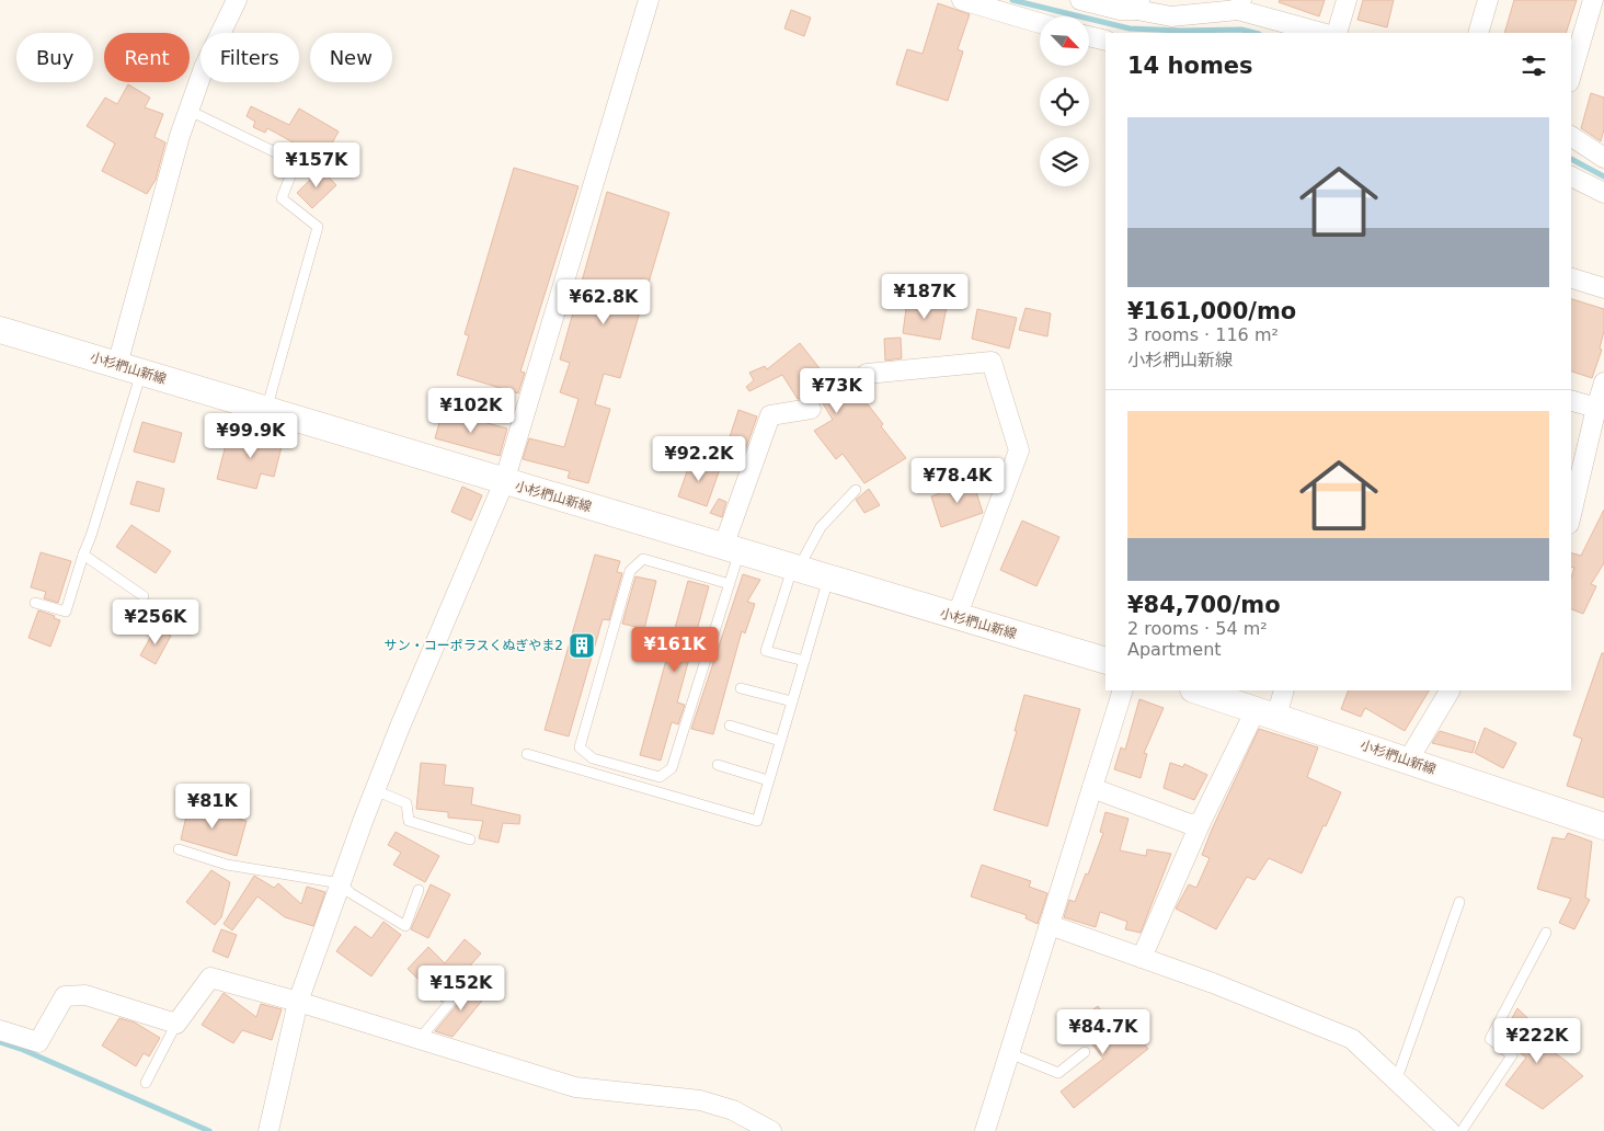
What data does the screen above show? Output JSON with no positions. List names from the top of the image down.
{
  "streets": {
    "main road": ["小杉椚山新線"]
  },
  "places": {
    "building": ["サン・コーポラスくぬぎやま2"]
  },
  "north": "bottom right",
  "page": {
    "chip": [
      "Buy",
      "Rent",
      "Filters",
      "New"
    ],
    "heading": "14 homes",
    "list": [
      {
        "name": "¥161,000/mo",
        "note": "3 rooms · 116 m² · 小杉椚山新線"
      },
      {
        "name": "¥84,700/mo",
        "note": "2 rooms · 54 m² · Apartment"
      }
    ],
    "price": [
      "¥157K",
      "¥187K",
      "¥62.8K",
      "¥73K",
      "¥102K",
      "¥99.9K",
      "¥92.2K",
      "¥78.4K",
      "¥256K",
      "¥161K",
      "¥81K",
      "¥152K",
      "¥84.7K",
      "¥222K"
    ]
  }
}
